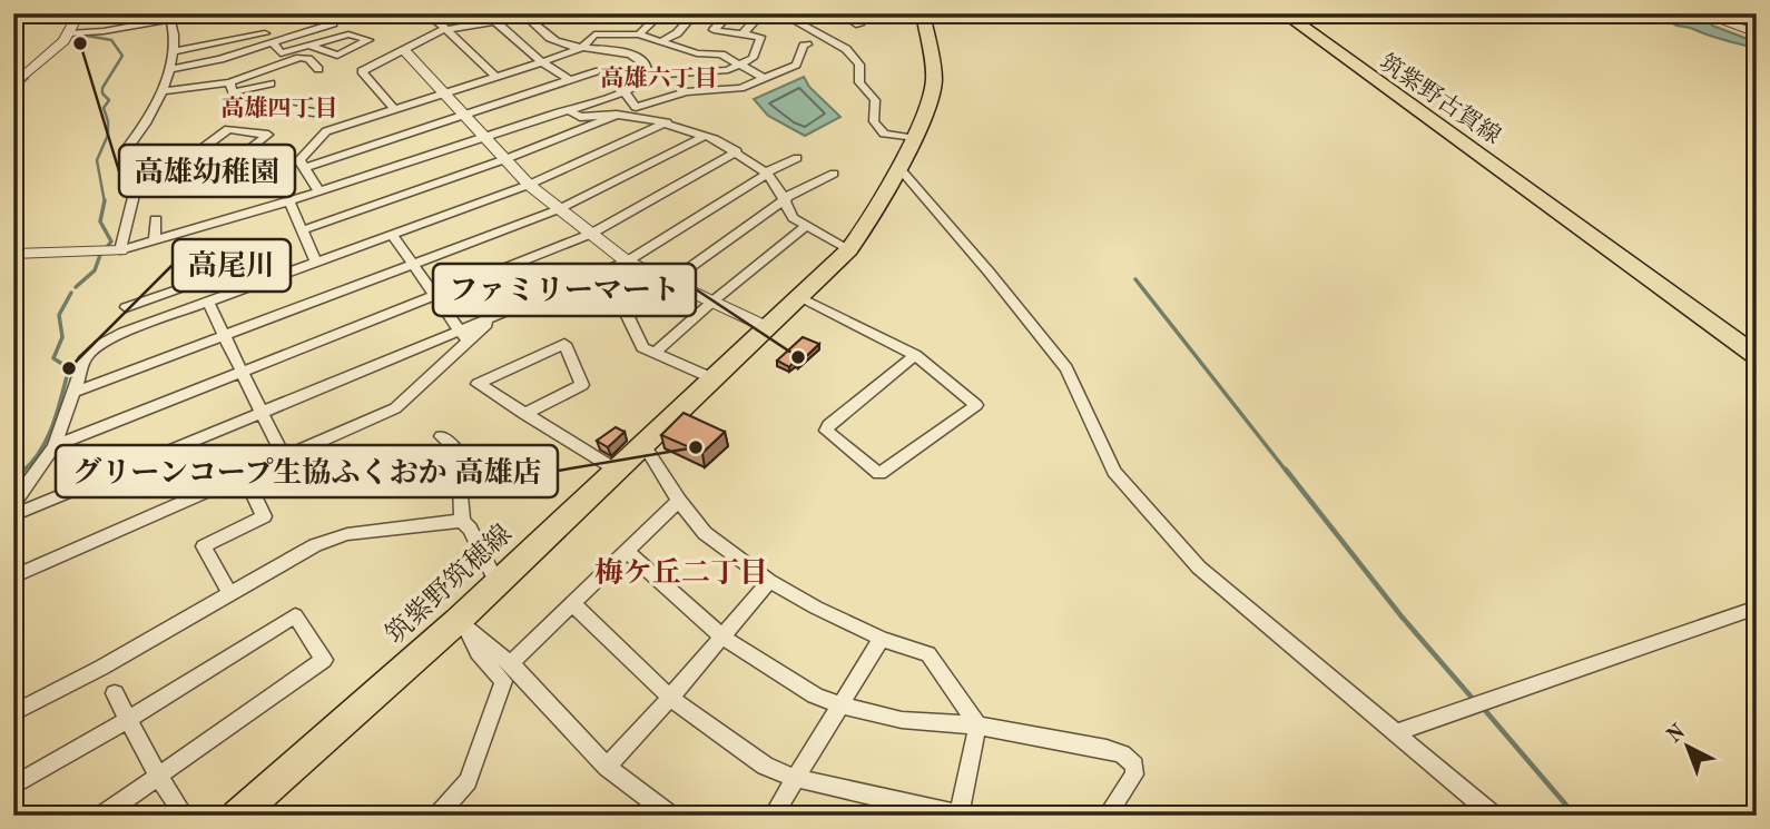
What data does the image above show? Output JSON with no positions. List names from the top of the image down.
{
  "streets": {
    "main road": ["筑紫野古賀線", "筑紫野筑穂線"]
  },
  "districts": ["高雄六丁目", "高雄四丁目", "梅ケ丘二丁目"],
  "places": [
    "高雄幼稚園",
    "ファミリーマート",
    "高尾川",
    "グリーンコープ生協ふくおか 高雄店"
  ],
  "north": "top left"
}
